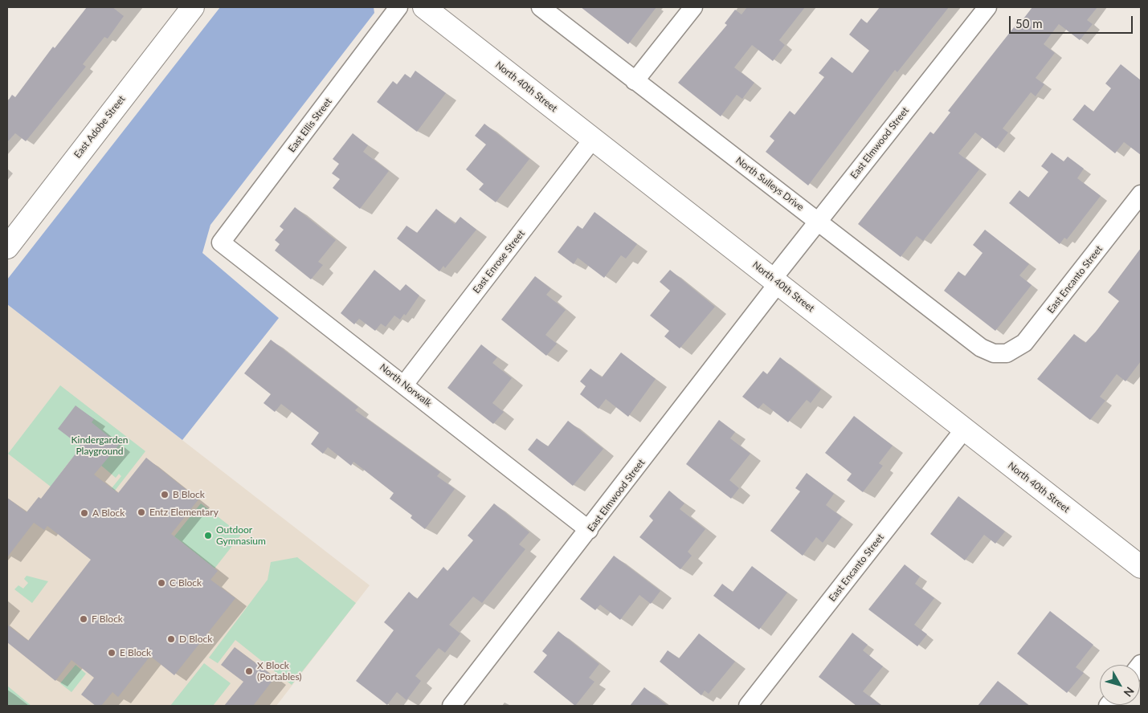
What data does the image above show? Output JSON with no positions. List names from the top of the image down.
{
  "streets": {
    "street": [
      "North 40th Street",
      "East Ellis Street",
      "East Adobe Street",
      "East Elmwood Street",
      "North Sulleys Drive",
      "East Enrose Street",
      "East Encanto Street",
      "North Norwalk"
    ]
  },
  "crossings": [
    ["North 40th Street", "East Elmwood Street"],
    ["North 40th Street", "East Enrose Street"],
    ["North 40th Street", "East Encanto Street"],
    ["East Ellis Street", "North Norwalk"],
    ["East Elmwood Street", "North Sulleys Drive"],
    ["East Elmwood Street", "North Norwalk"],
    ["North Sulleys Drive", "East Encanto Street"],
    ["East Enrose Street", "North Norwalk"]
  ],
  "parks": ["Kindergarden Playground"],
  "places": [
    "B Block",
    "Entz Elementary",
    "A Block",
    "Outdoor Gymnasium",
    "C Block",
    "F Block",
    "D Block",
    "E Block",
    "X Block (Portables)"
  ],
  "scale_bar": "50 m",
  "north": "bottom right"
}
